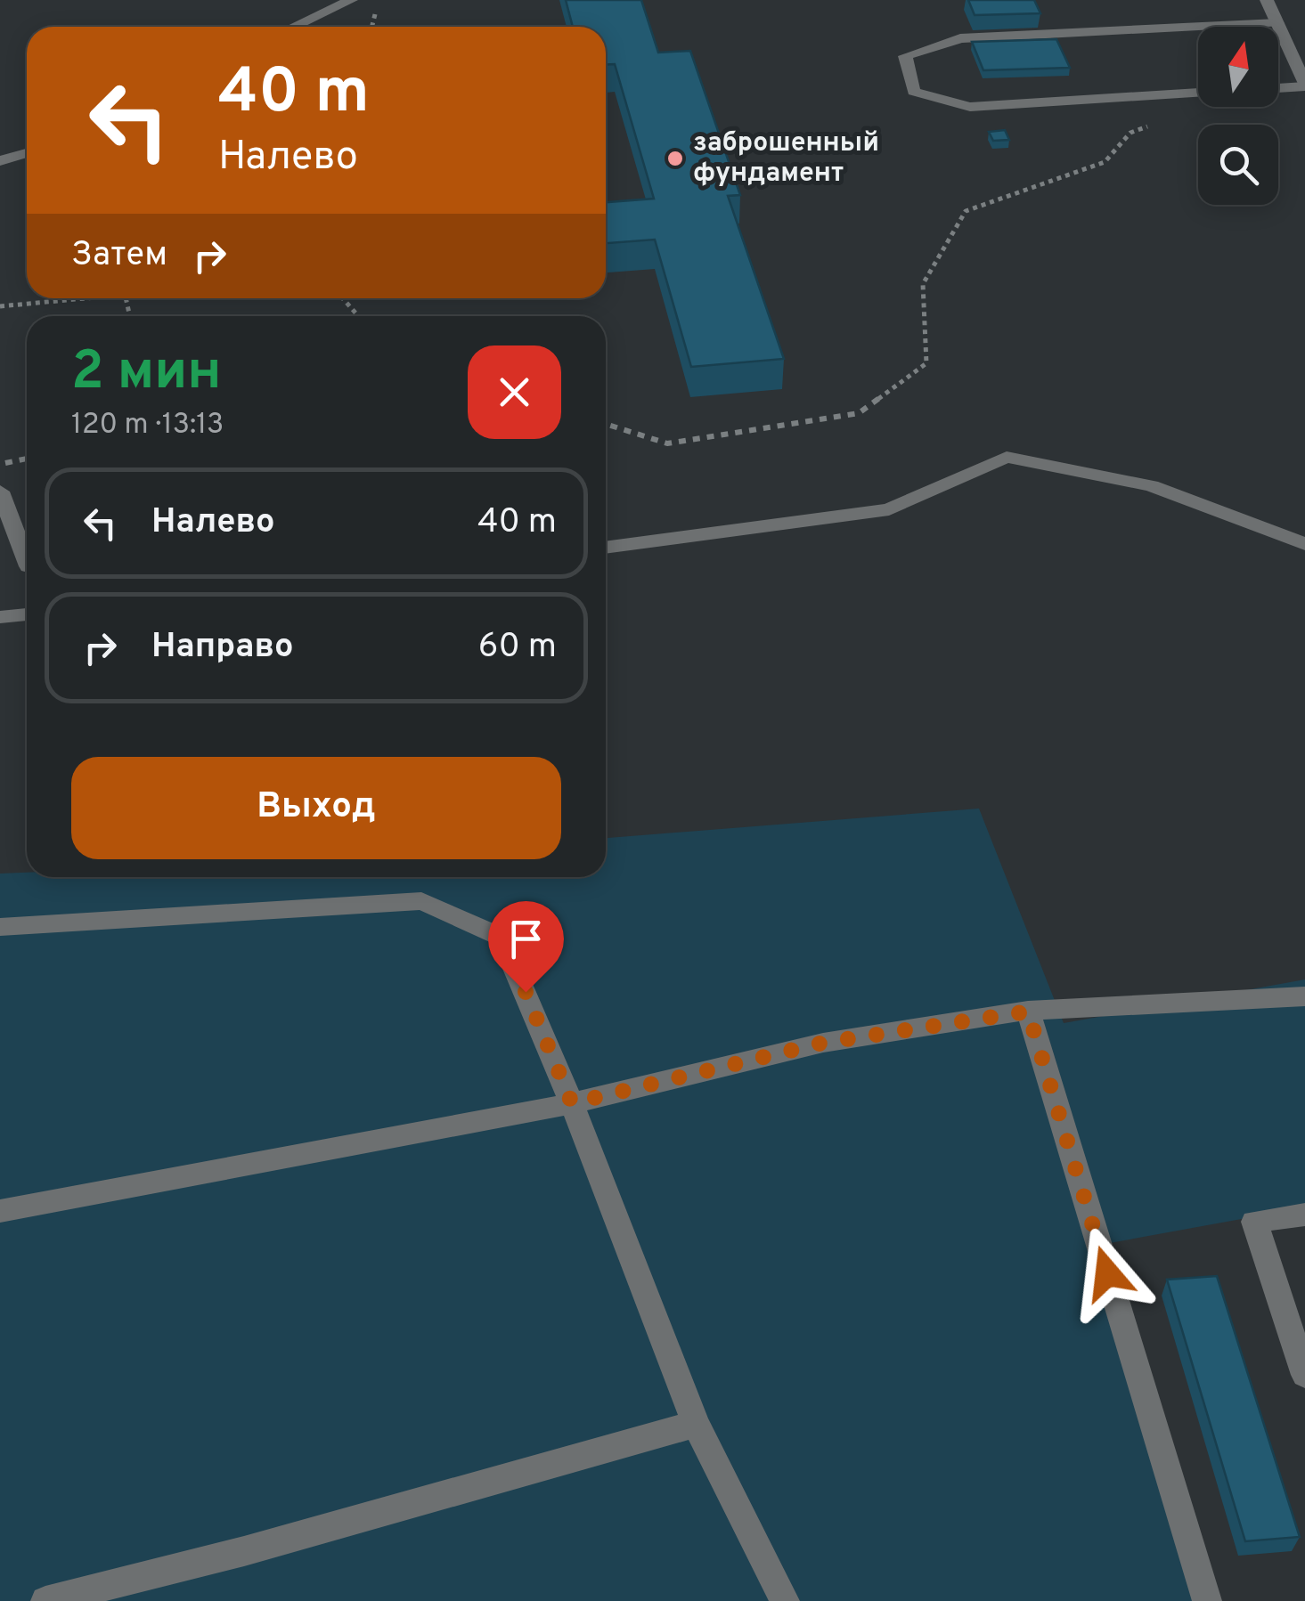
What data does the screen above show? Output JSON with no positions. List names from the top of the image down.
{
  "places": ["заброшенный фундамент"],
  "north": "top",
  "page": {
    "turn": ["40 m", "Налево"],
    "then": "Затем",
    "heading": ["2 мин", "120 m · 13:13"],
    "list": [
      {
        "name": "Налево",
        "value": "40 m"
      },
      {
        "name": "Направо",
        "value": "60 m"
      }
    ],
    "buttons": "Выход"
  }
}
